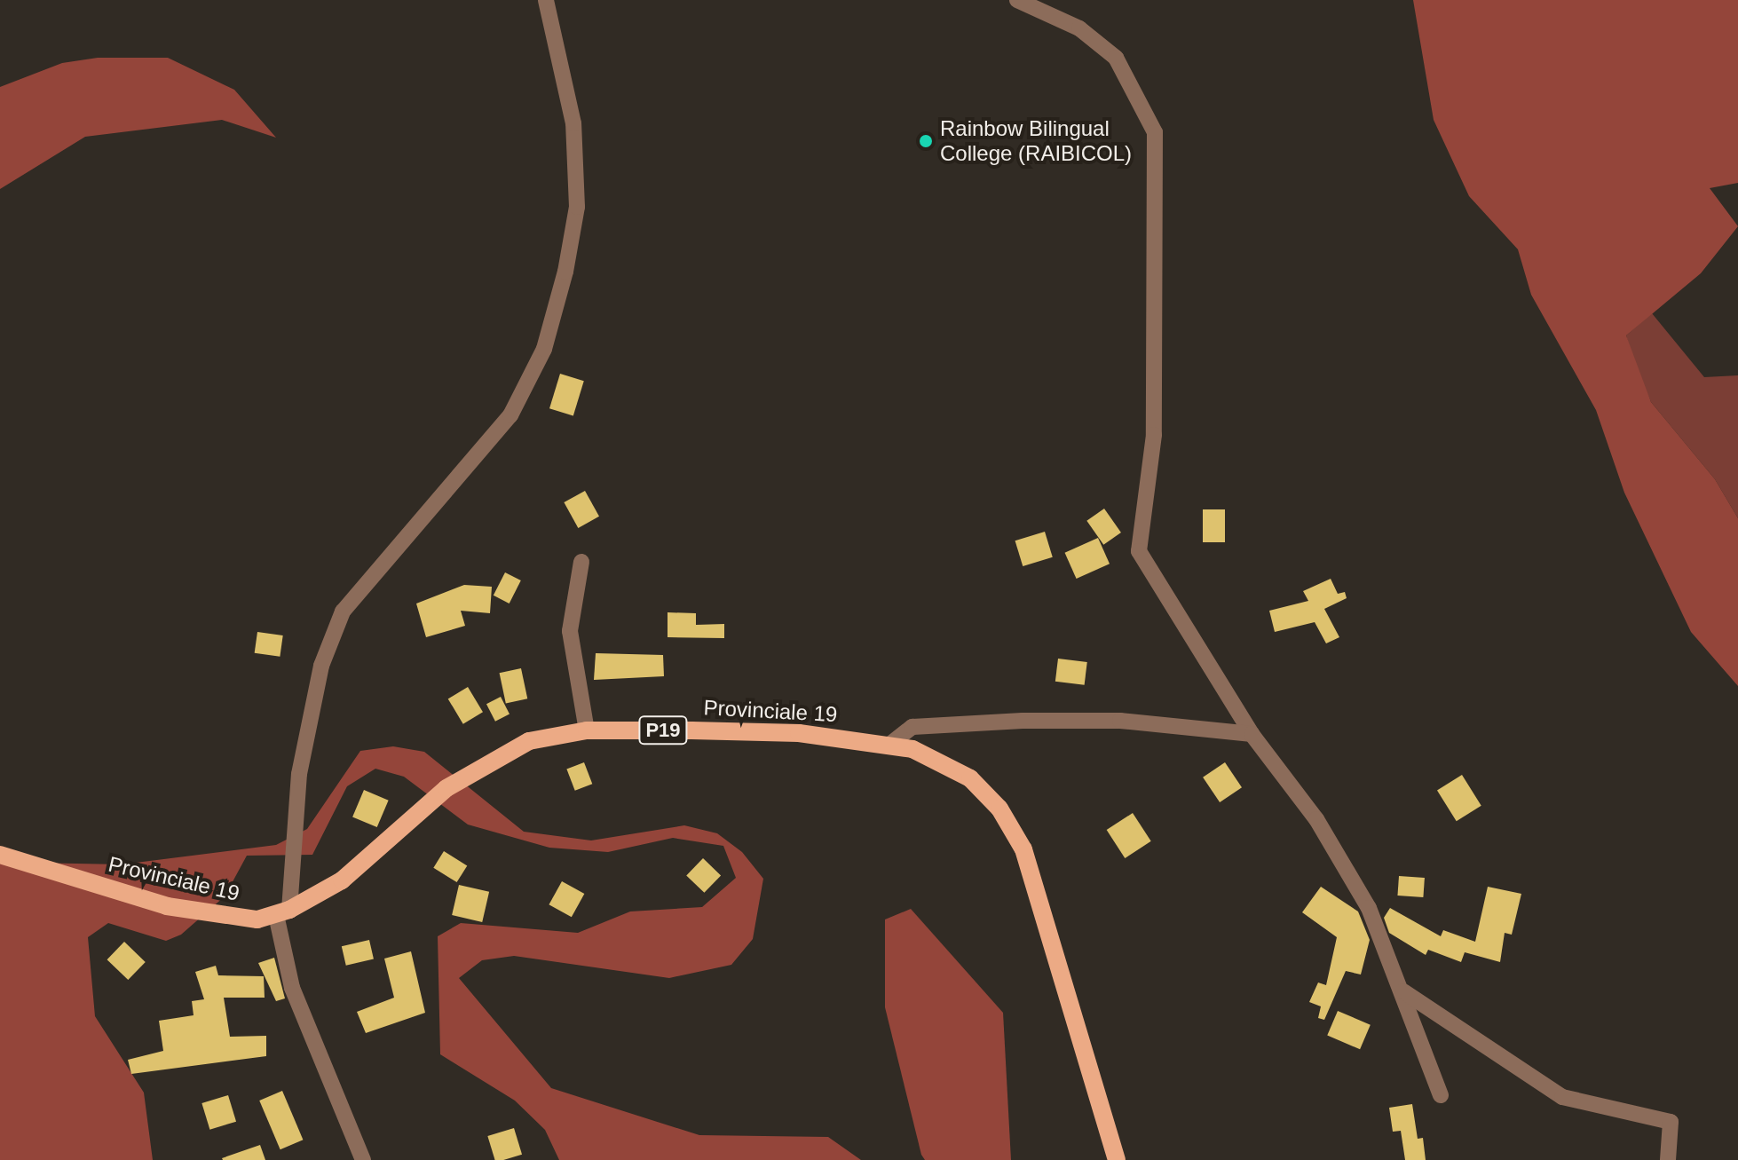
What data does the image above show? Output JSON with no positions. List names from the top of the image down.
{
  "streets": {
    "main road": ["Provinciale 19", "P19"]
  },
  "places": ["Rainbow Bilingual College (RAIBICOL)"]
}
